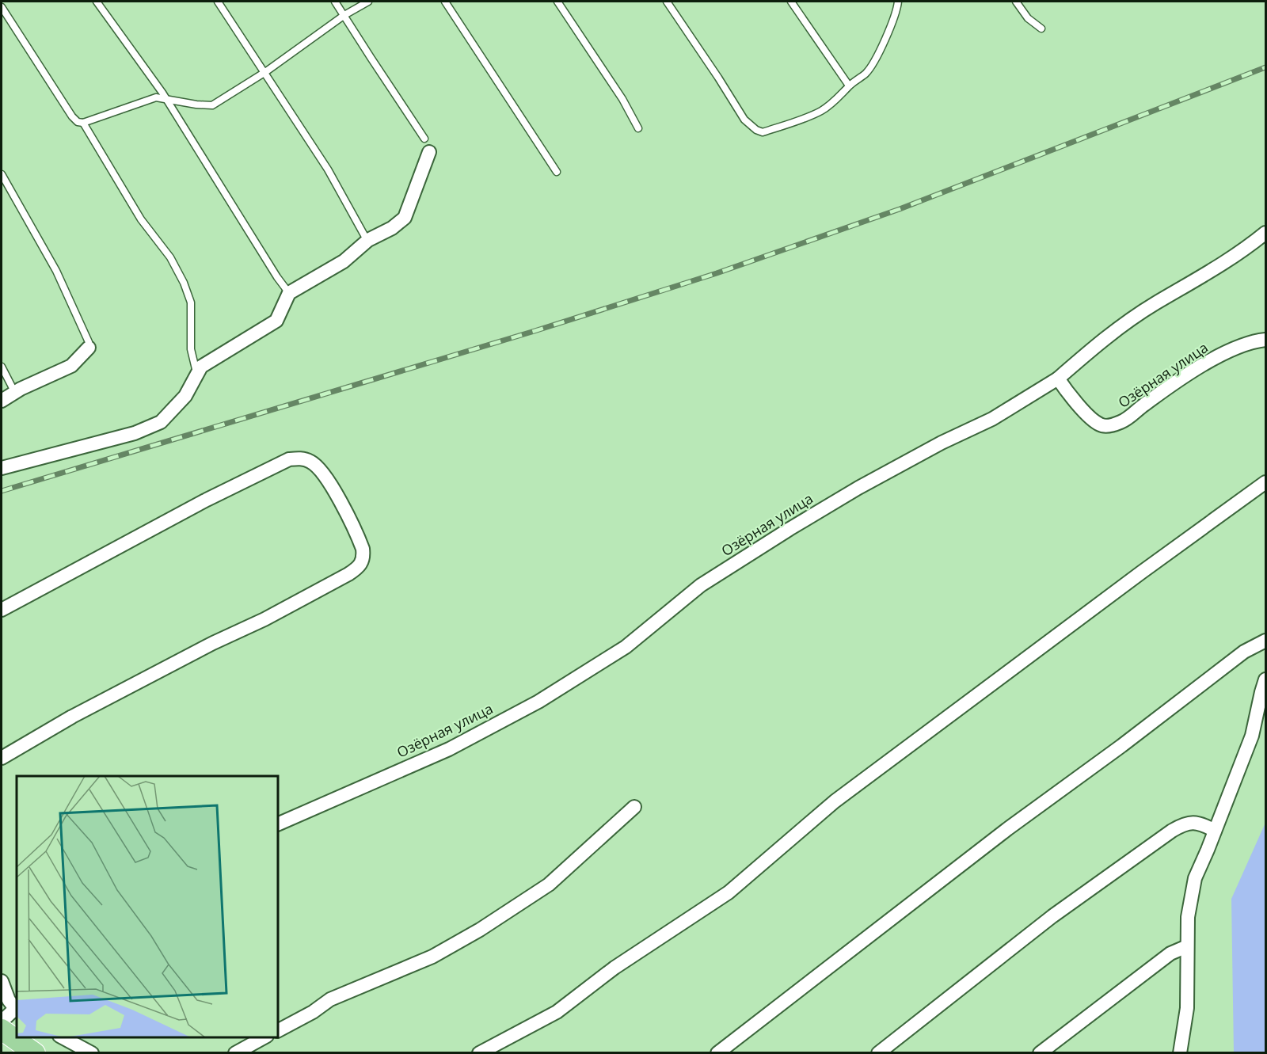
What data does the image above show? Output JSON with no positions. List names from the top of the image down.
{
  "streets": {
    "street": ["Озёрная улица"]
  }
}
